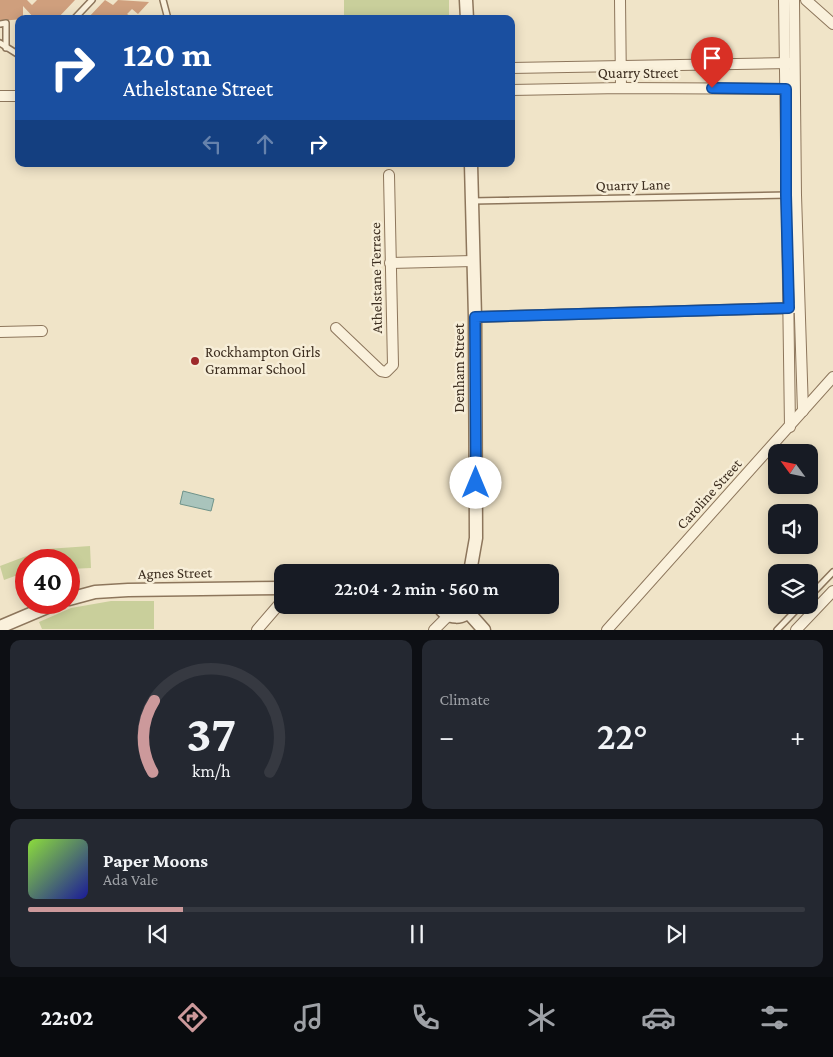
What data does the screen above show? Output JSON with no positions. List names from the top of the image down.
{
  "streets": {
    "street": [
      "Quarry Street",
      "Athelstane Terrace",
      "Denham Street",
      "Caroline Street",
      "Agnes Street"
    ],
    "lane": ["Quarry Lane"]
  },
  "crossings": [
    ["Quarry Lane", "Denham Street"]
  ],
  "places": ["Rockhampton Girls Grammar School"],
  "north": "top left",
  "page": {
    "turn": ["120 m", "Athelstane Street"],
    "limit": "40",
    "trip": "22:04 · 2 min · 560 m",
    "tile": "Climate",
    "heat": ["−", "22°", "+"],
    "song": ["Paper Moons", "Ada Vale"],
    "tabs": "22:02",
    "gauge": ["37", "km/h"]
  }
}
